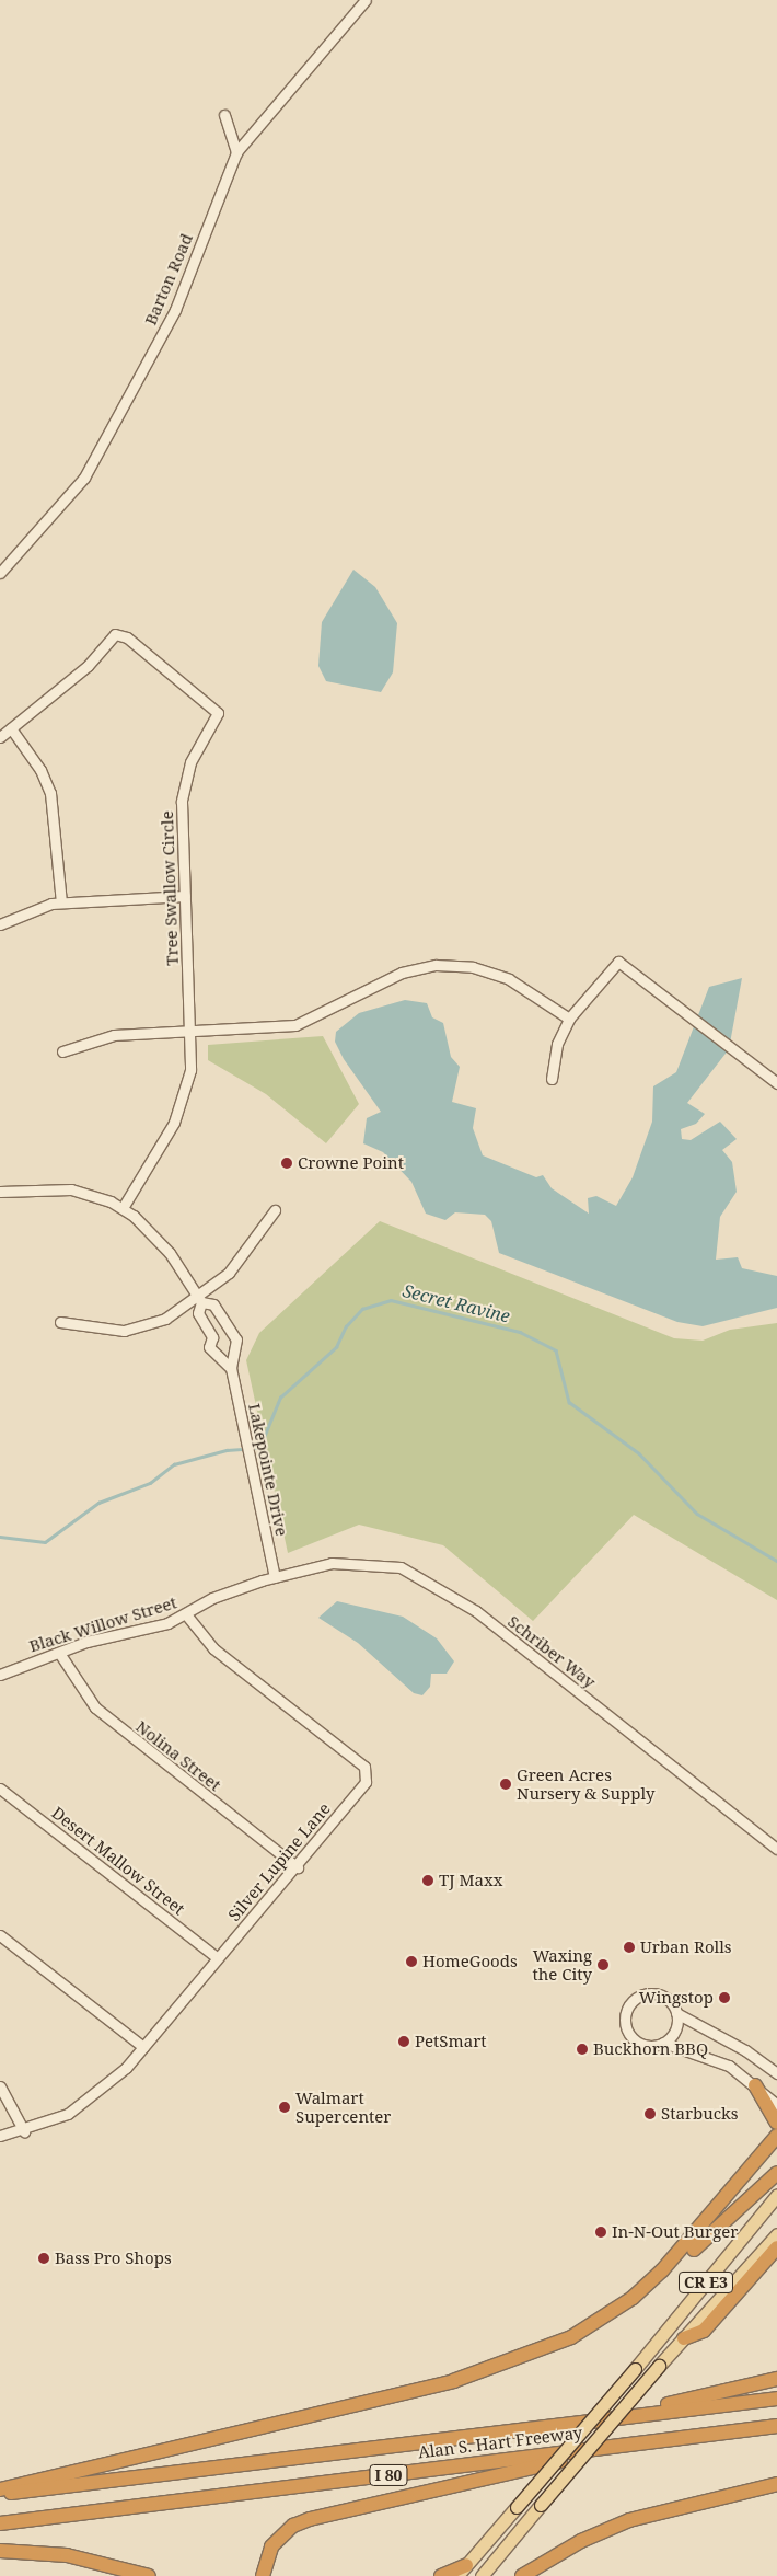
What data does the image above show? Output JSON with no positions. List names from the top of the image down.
{
  "streets": {
    "highway": ["Alan S. Hart Freeway", "I 80"],
    "main road": ["CR E3"],
    "street": [
      "Barton Road",
      "Tree Swallow Circle",
      "Lakepointe Drive",
      "Black Willow Street",
      "Schriber Way",
      "Nolina Street",
      "Desert Mallow Street",
      "Silver Lupine Lane"
    ]
  },
  "crossings": [
    ["Tree Swallow Circle", "Lakepointe Drive"],
    ["Lakepointe Drive", "Black Willow Street"],
    ["Lakepointe Drive", "Schriber Way"],
    ["Black Willow Street", "Schriber Way"],
    ["Black Willow Street", "Nolina Street"],
    ["Black Willow Street", "Silver Lupine Lane"],
    ["Nolina Street", "Silver Lupine Lane"],
    ["Desert Mallow Street", "Silver Lupine Lane"]
  ],
  "water": ["Secret Ravine"],
  "places": [
    "Crowne Point",
    "Green Acres Nursery & Supply",
    "TJ Maxx",
    "Urban Rolls",
    "HomeGoods",
    "Waxing the City",
    "Wingstop",
    "PetSmart",
    "Buckhorn BBQ",
    "Walmart Supercenter",
    "Starbucks",
    "In-N-Out Burger",
    "Bass Pro Shops"
  ]
}
